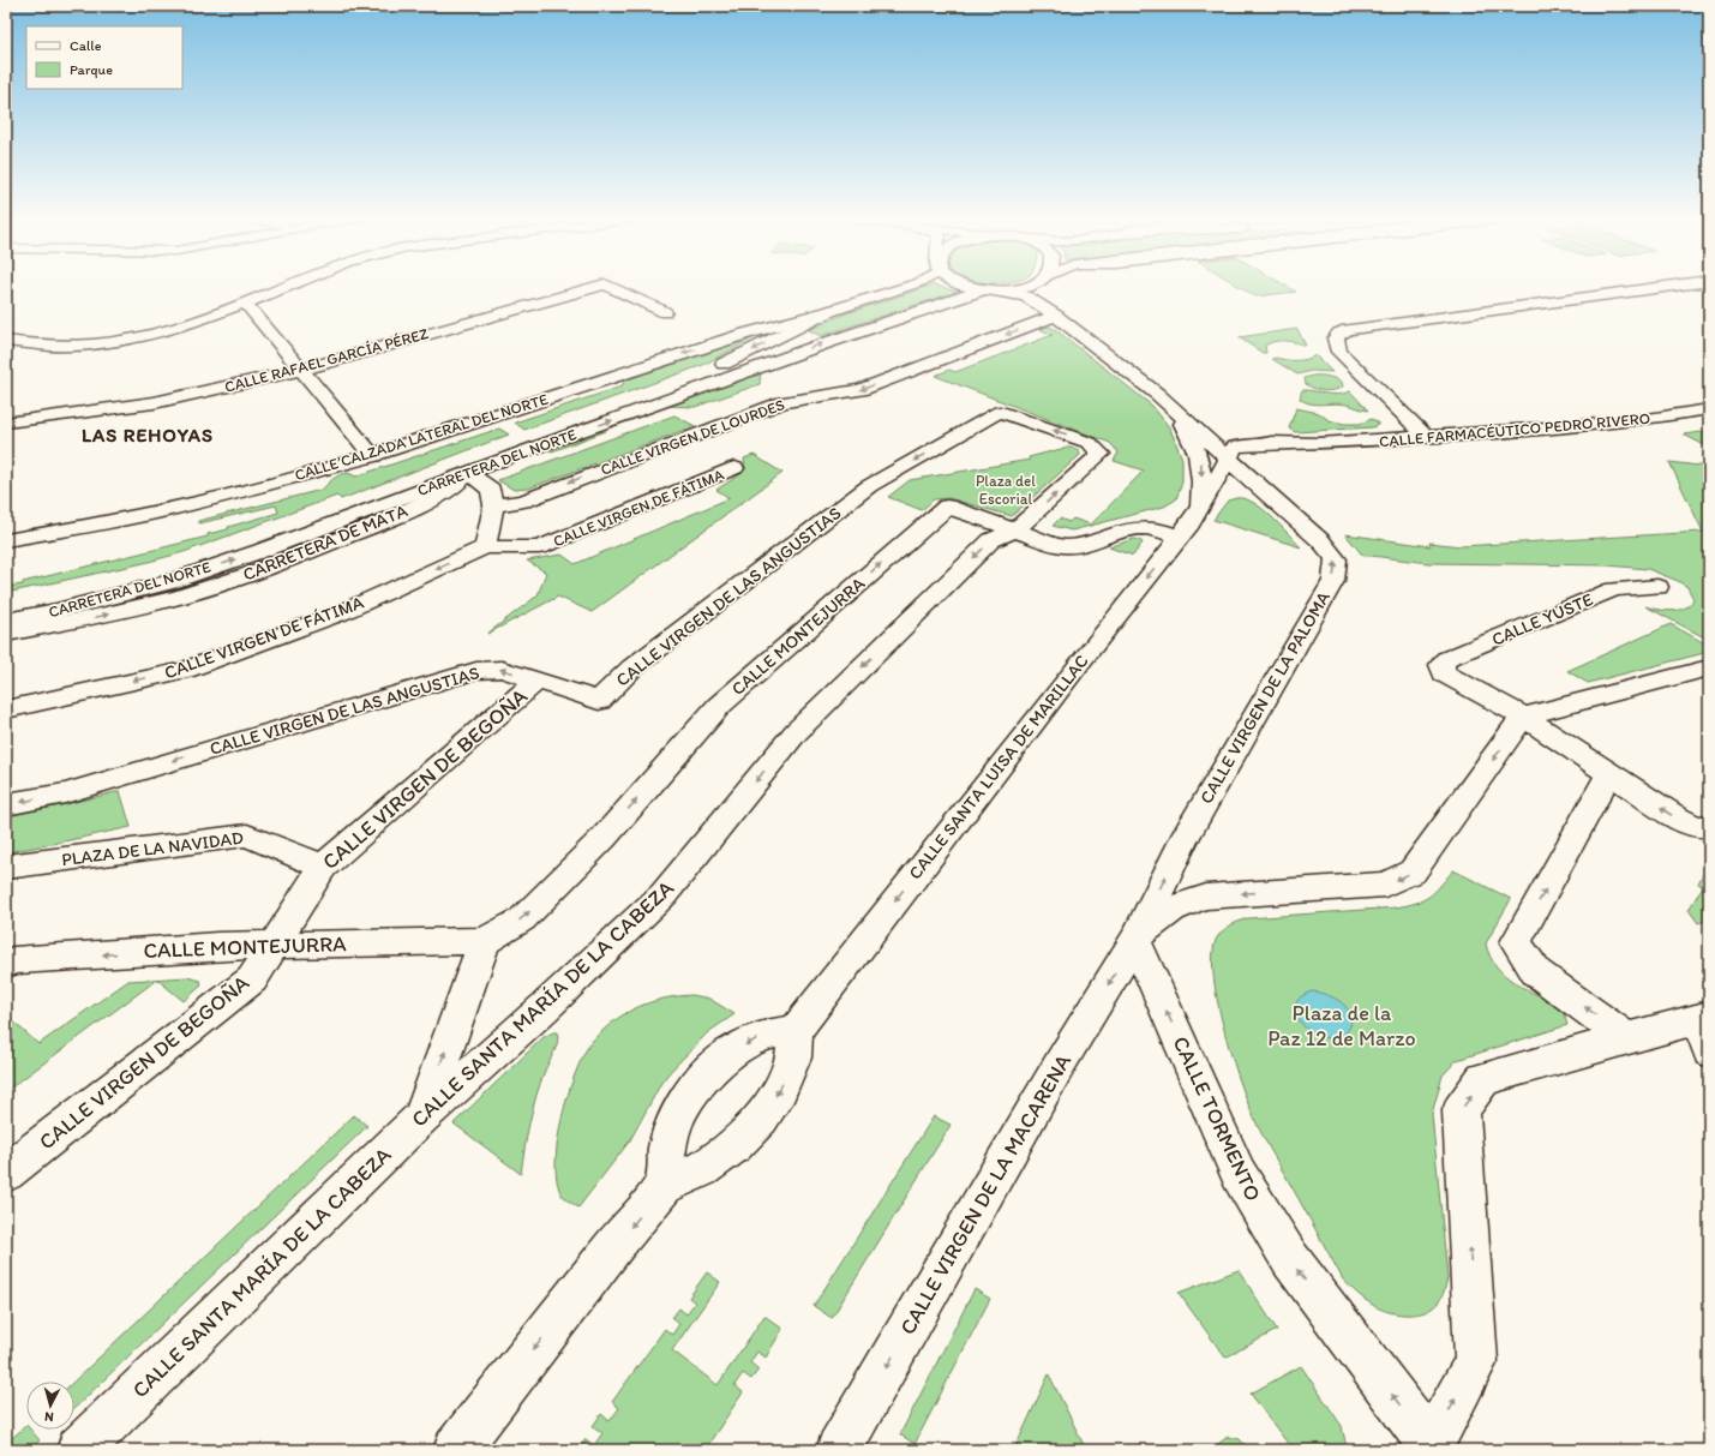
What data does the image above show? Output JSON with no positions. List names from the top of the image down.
{
  "streets": {
    "street": [
      "CALLE RAFAEL GARCÍA PÉREZ",
      "CALLE FARMACÉUTICO PEDRO RIVERO",
      "CALLE CALZADA LATERAL DEL NORTE",
      "CALLE VIRGEN DE LOURDES",
      "CARRETERA DEL NORTE",
      "CALLE VIRGEN DE FÁTIMA",
      "CARRETERA DE MATA",
      "CALLE VIRGEN DE LAS ANGUSTIAS",
      "CALLE YUSTE",
      "CALLE MONTEJURRA",
      "CALLE VIRGEN DE LA PALOMA",
      "CALLE SANTA LUISA DE MARILLAC",
      "CALLE VIRGEN DE BEGOÑA",
      "PLAZA DE LA NAVIDAD",
      "CALLE SANTA MARÍA DE LA CABEZA",
      "CALLE TORMENTO",
      "CALLE VIRGEN DE LA MACARENA"
    ]
  },
  "crossings": [
    ["CALLE FARMACÉUTICO PEDRO RIVERO", "CALLE VIRGEN DE LA PALOMA"],
    ["CALLE FARMACÉUTICO PEDRO RIVERO", "CALLE SANTA LUISA DE MARILLAC"],
    ["CALLE CALZADA LATERAL DEL NORTE", "CARRETERA DEL NORTE"],
    ["CARRETERA DEL NORTE", "CARRETERA DE MATA"],
    ["CALLE VIRGEN DE LAS ANGUSTIAS", "CALLE VIRGEN DE BEGOÑA"],
    ["CALLE VIRGEN DE LAS ANGUSTIAS", "CALLE SANTA MARÍA DE LA CABEZA"],
    ["CALLE MONTEJURRA", "CALLE SANTA LUISA DE MARILLAC"],
    ["CALLE MONTEJURRA", "CALLE VIRGEN DE BEGOÑA"],
    ["CALLE MONTEJURRA", "CALLE SANTA MARÍA DE LA CABEZA"],
    ["CALLE VIRGEN DE LA PALOMA", "CALLE TORMENTO"],
    ["CALLE VIRGEN DE LA PALOMA", "CALLE VIRGEN DE LA MACARENA"],
    ["CALLE VIRGEN DE BEGOÑA", "PLAZA DE LA NAVIDAD"],
    ["CALLE TORMENTO", "CALLE VIRGEN DE LA MACARENA"]
  ],
  "one_way": [
    "CALLE CALZADA LATERAL DEL NORTE",
    "CALLE VIRGEN DE LOURDES",
    "CALLE VIRGEN DE FÁTIMA",
    "CARRETERA DE MATA",
    "CALLE VIRGEN DE LAS ANGUSTIAS",
    "CALLE VIRGEN DE LA PALOMA",
    "CALLE SANTA LUISA DE MARILLAC",
    "CALLE TORMENTO",
    "CALLE VIRGEN DE LA MACARENA"
  ],
  "districts": ["LAS REHOYAS"],
  "parks": ["Plaza del Escorial", "Plaza de la Paz 12 de Marzo"],
  "legend": ["Calle", "Parque"],
  "north": "bottom"
}
